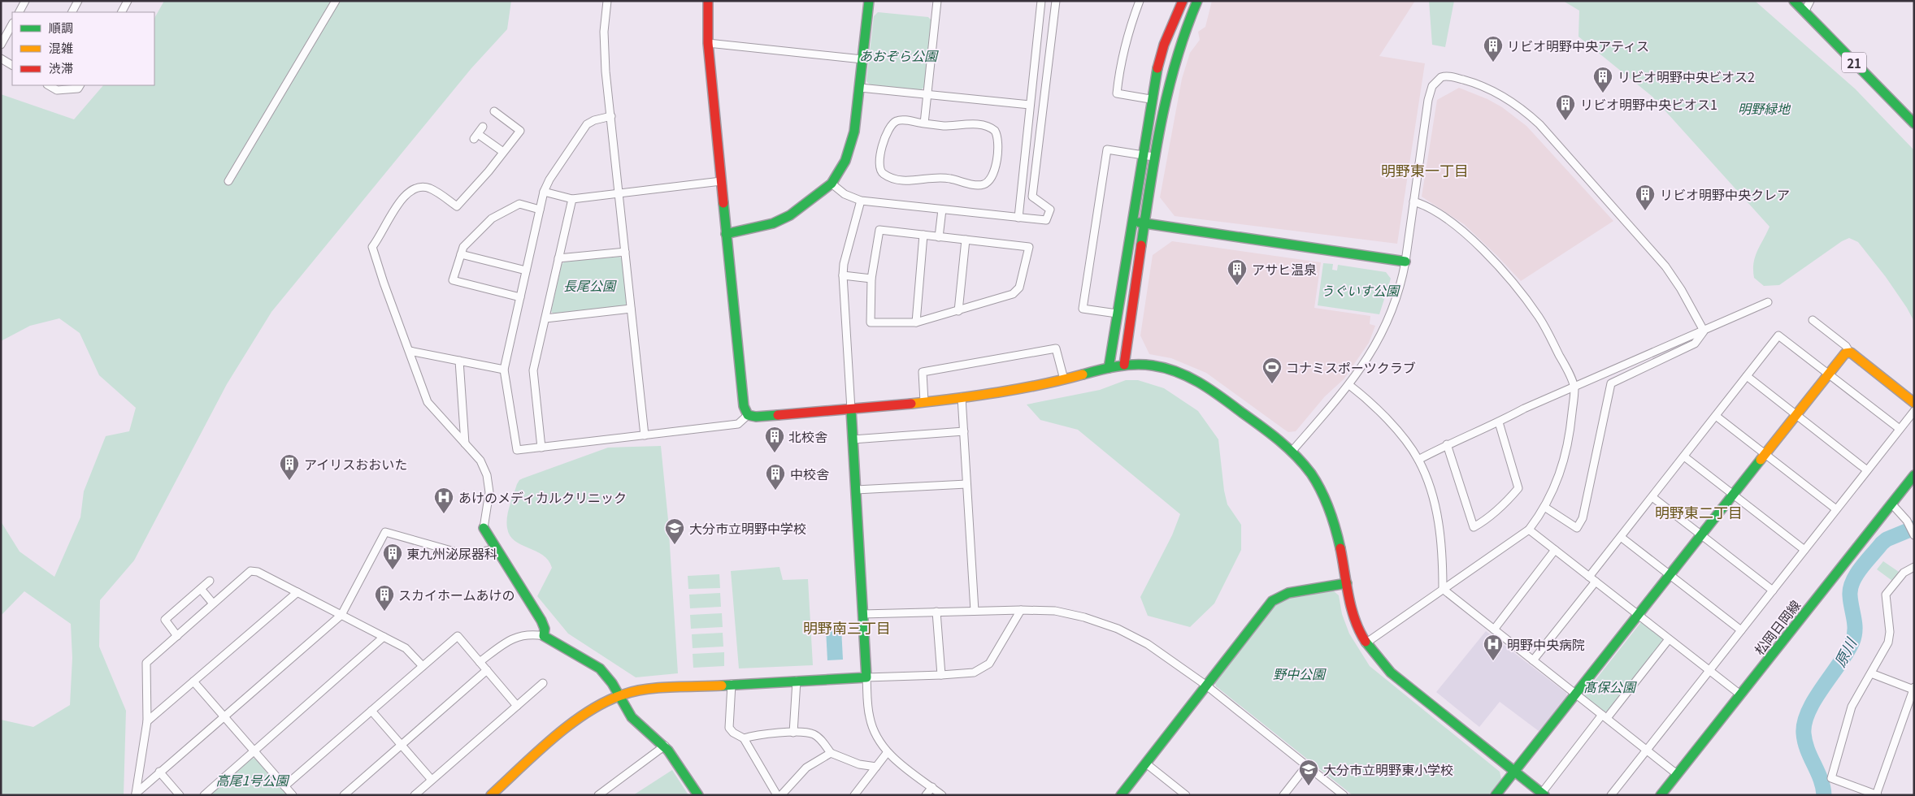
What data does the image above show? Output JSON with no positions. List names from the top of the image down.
{
  "streets": {
    "street": ["21", "松岡日岡線"]
  },
  "districts": ["明野東一丁目", "明野東二丁目", "明野南三丁目"],
  "water": ["原川"],
  "parks": [
    "あおぞら公園",
    "明野緑地",
    "長尾公園",
    "うぐいす公園",
    "野中公園",
    "髙保公園",
    "高尾1号公園"
  ],
  "places": {
    "building": [
      "リビオ明野中央アティス",
      "リビオ明野中央ビオス2",
      "リビオ明野中央ビオス1",
      "リビオ明野中央クレア",
      "アサヒ温泉",
      "北校舎",
      "アイリスおおいた",
      "中校舎",
      "東九州泌尿器科",
      "スカイホームあけの"
    ],
    "sports": ["コナミスポーツクラブ"],
    "hospital": ["あけのメディカルクリニック", "明野中央病院"],
    "school or university": ["大分市立明野中学校", "大分市立明野東小学校"]
  },
  "legend": ["順調", "混雑", "渋滞"]
}
